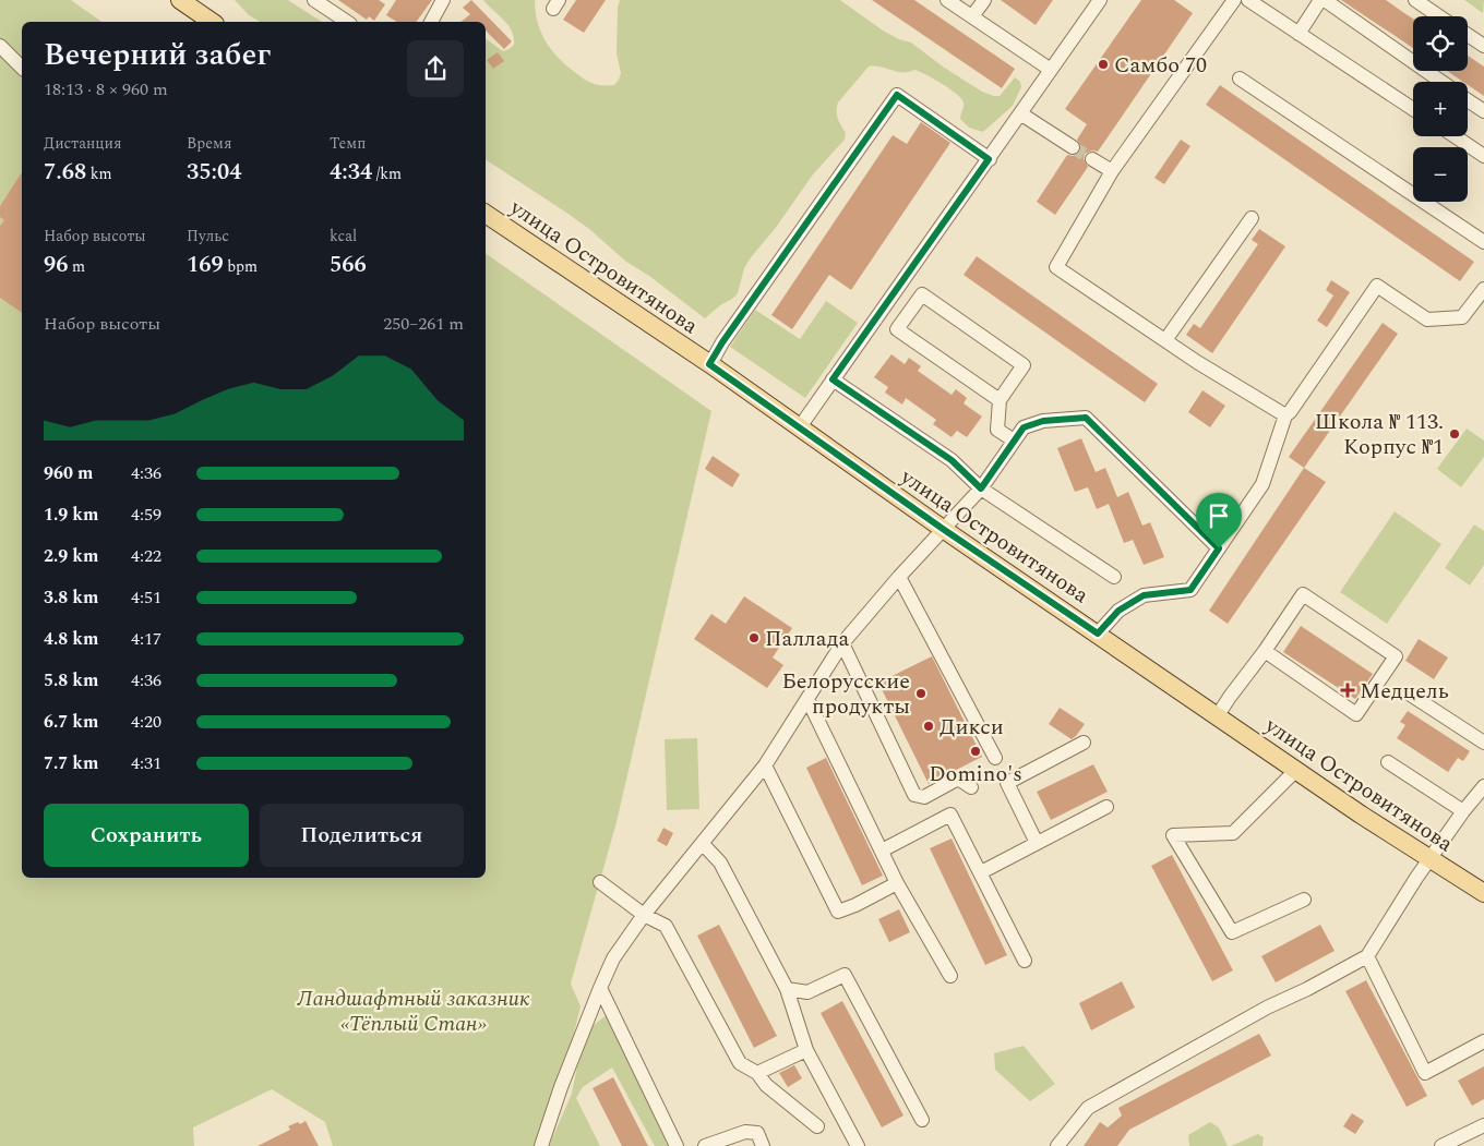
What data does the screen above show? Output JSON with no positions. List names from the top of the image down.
{
  "streets": {
    "main road": ["улица Островитянова"]
  },
  "parks": ["Ландшафтный заказник «Тёплый Стан»"],
  "places": {
    "other": [
      "Самбо 70",
      "Школа № 113. Корпус №1",
      "Паллада",
      "Белорусские продукты",
      "Дикси",
      "Domino's"
    ],
    "health": ["Медцель"]
  },
  "page": {
    "map_buttons": ["+", "−"],
    "heading": ["Вечерний забег", "18:13 · 8 × 960 m"],
    "stats": [
      ["Дистанция", "7.68 km"],
      ["Время", "35:04"],
      ["Темп", "4:34 /km"],
      ["Набор высоты", "96 m"],
      ["Пульс", "169 bpm"],
      ["kcal", "566"]
    ],
    "chart": ["Набор высоты", "250–261 m"],
    "list": [
      {
        "name": "960 m",
        "note": "4:36"
      },
      {
        "name": "1.9 km",
        "note": "4:59"
      },
      {
        "name": "2.9 km",
        "note": "4:22"
      },
      {
        "name": "3.8 km",
        "note": "4:51"
      },
      {
        "name": "4.8 km",
        "note": "4:17"
      },
      {
        "name": "5.8 km",
        "note": "4:36"
      },
      {
        "name": "6.7 km",
        "note": "4:20"
      },
      {
        "name": "7.7 km",
        "note": "4:31"
      }
    ],
    "buttons": ["Сохранить", "Поделиться"]
  }
}
